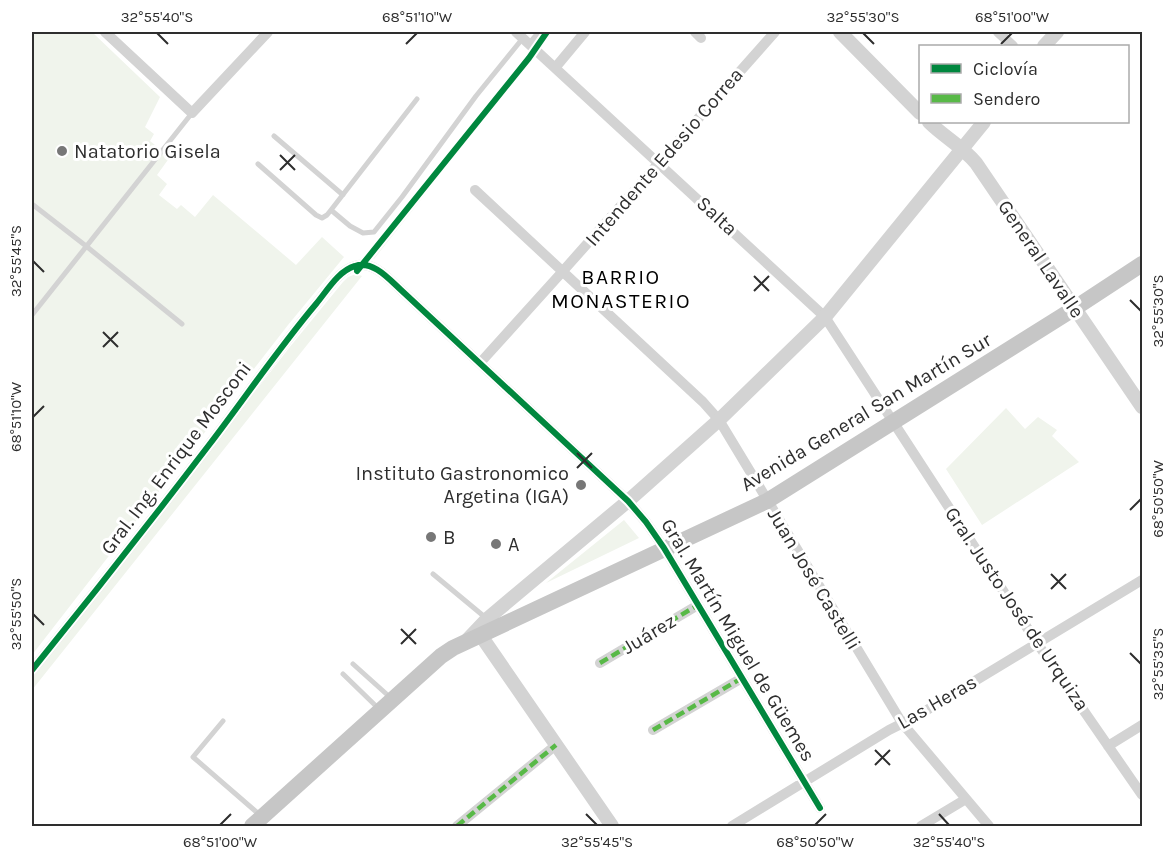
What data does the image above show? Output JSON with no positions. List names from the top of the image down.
{
  "streets": {
    "main road": ["Avenida General San Martín Sur"],
    "street": [
      "Intendente Edesio Correa",
      "Salta",
      "General Lavalle",
      "Gral. Ing. Enrique Mosconi",
      "Juan José Castelli",
      "Gral. Justo José de Urquiza",
      "Juárez",
      "Gral. Martín Miguel de Güemes",
      "Las Heras"
    ]
  },
  "crossings": [
    ["Intendente Edesio Correa", "Salta"],
    ["Intendente Edesio Correa", "Juan José Castelli"],
    ["Intendente Edesio Correa", "Gral. Martín Miguel de Güemes"],
    ["Salta", "Avenida General San Martín Sur"],
    ["Salta", "Gral. Justo José de Urquiza"],
    ["General Lavalle", "Avenida General San Martín Sur"],
    ["Avenida General San Martín Sur", "Juan José Castelli"],
    ["Avenida General San Martín Sur", "Gral. Justo José de Urquiza"],
    ["Avenida General San Martín Sur", "Gral. Martín Miguel de Güemes"],
    ["Gral. Ing. Enrique Mosconi", "Gral. Martín Miguel de Güemes"],
    ["Juan José Castelli", "Las Heras"],
    ["Gral. Justo José de Urquiza", "Las Heras"],
    ["Juárez", "Gral. Martín Miguel de Güemes"],
    ["Gral. Martín Miguel de Güemes", "Las Heras"]
  ],
  "districts": ["BARRIO MONASTERIO"],
  "places": [
    "Natatorio Gisela",
    "Instituto Gastronomico Argetina (IGA)",
    "B",
    "A"
  ],
  "legend": ["Ciclovía", "Sendero"],
  "coordinates": [
    "32°55'40\"S",
    "68°51'10\"W",
    "32°55'30\"S",
    "68°51'00\"W",
    "32°55'45\"S",
    "68°50'50\"W",
    "32°55'50\"S",
    "32°55'35\"S"
  ]
}
